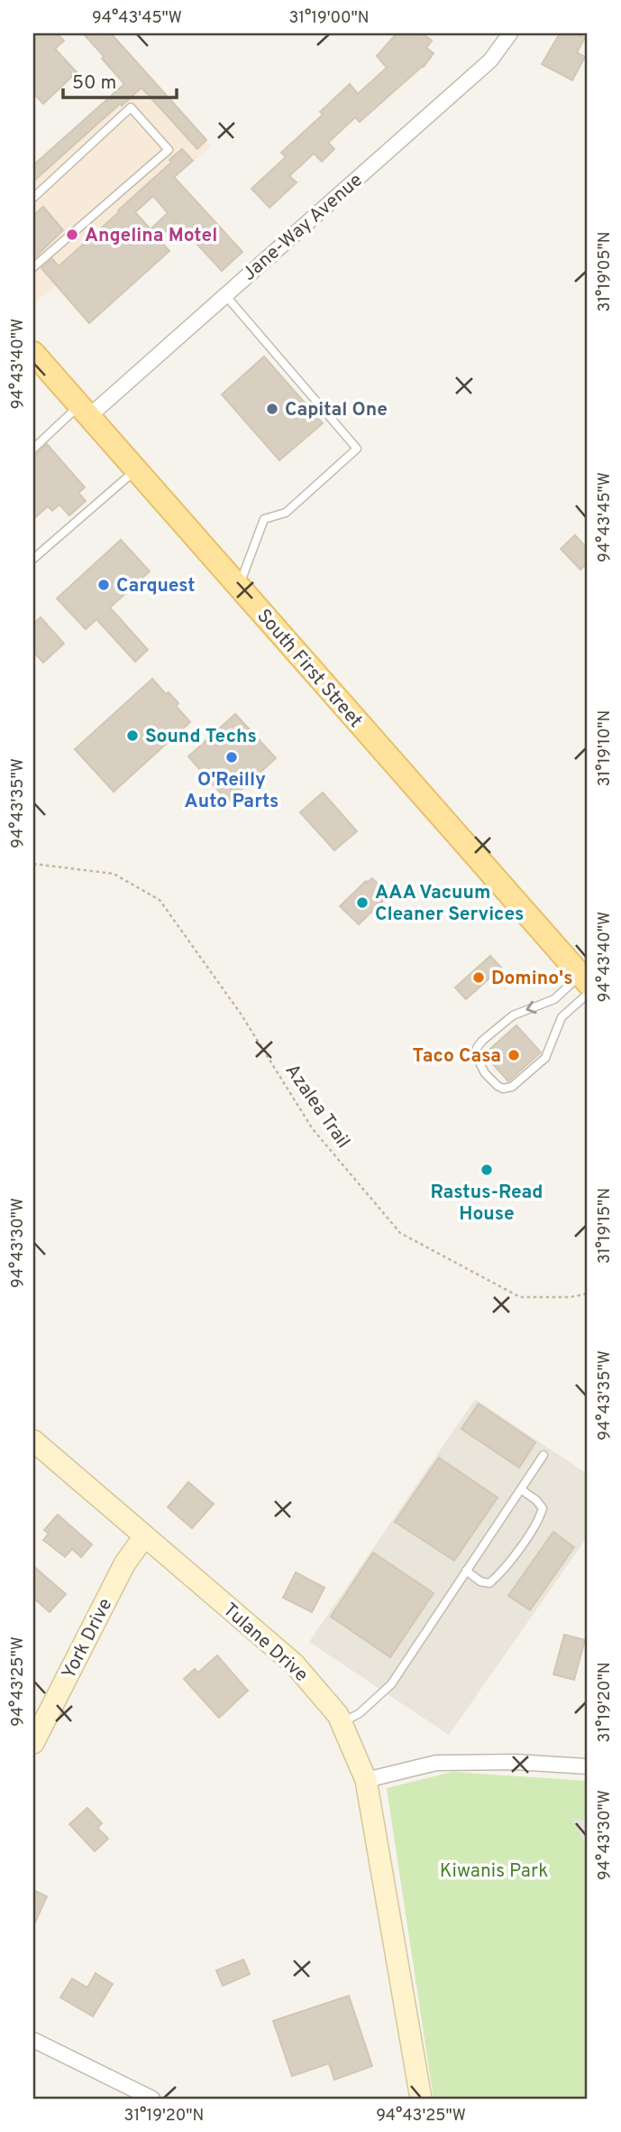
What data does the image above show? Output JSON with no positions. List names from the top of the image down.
{
  "streets": {
    "main road": ["South First Street"],
    "street": ["Jane-Way Avenue", "York Drive", "Tulane Drive"],
    "path": ["Azalea Trail"]
  },
  "crossings": [
    ["Jane-Way Avenue", "South First Street"],
    ["York Drive", "Tulane Drive"]
  ],
  "parks": ["Kiwanis Park"],
  "places": [
    "Angelina Motel",
    "Capital One",
    "Carquest",
    "Sound Techs",
    "O'Reilly Auto Parts",
    "AAA Vacuum Cleaner Services",
    "Domino's",
    "Taco Casa",
    "Rastus-Read House"
  ],
  "scale_bar": "50 m",
  "coordinates": [
    "94°43'45\"W",
    "31°19'00\"N",
    "31°19'05\"N",
    "94°43'40\"W",
    "31°19'10\"N",
    "94°43'35\"W",
    "31°19'15\"N",
    "94°43'30\"W",
    "94°43'25\"W",
    "31°19'20\"N"
  ]
}
